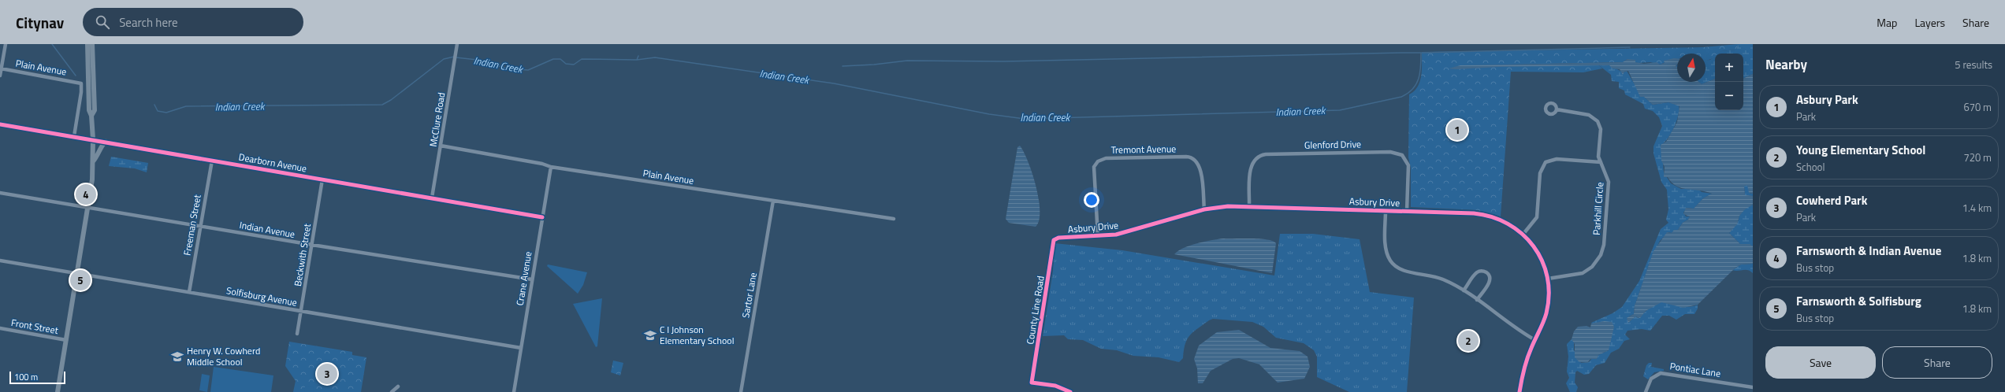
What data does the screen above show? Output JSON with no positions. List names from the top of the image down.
{
  "streets": {
    "street": [
      "Plain Avenue",
      "McClure Road",
      "Glenford Drive",
      "Tremont Avenue",
      "Dearborn Avenue",
      "Asbury Drive",
      "Parkhill Circle",
      "Freeman Street",
      "Indian Avenue",
      "Beckwith Street",
      "Crane Avenue",
      "Sartor Lane",
      "Solfisburg Avenue",
      "County Line Road",
      "Front Street",
      "Pontiac Lane"
    ]
  },
  "crossings": [
    ["Plain Avenue", "McClure Road"],
    ["Plain Avenue", "Dearborn Avenue"],
    ["Plain Avenue", "Crane Avenue"],
    ["Plain Avenue", "Sartor Lane"],
    ["McClure Road", "Dearborn Avenue"],
    ["Glenford Drive", "Asbury Drive"],
    ["Tremont Avenue", "Asbury Drive"],
    ["Dearborn Avenue", "Freeman Street"],
    ["Dearborn Avenue", "Beckwith Street"],
    ["Dearborn Avenue", "Crane Avenue"],
    ["Asbury Drive", "Parkhill Circle"],
    ["Asbury Drive", "County Line Road"],
    ["Freeman Street", "Indian Avenue"],
    ["Freeman Street", "Solfisburg Avenue"],
    ["Indian Avenue", "Beckwith Street"],
    ["Indian Avenue", "Crane Avenue"],
    ["Beckwith Street", "Solfisburg Avenue"],
    ["Crane Avenue", "Solfisburg Avenue"]
  ],
  "water": ["Indian Creek"],
  "places": {
    "school or university": ["C I Johnson Elementary School", "Henry W. Cowherd Middle School"]
  },
  "scale_bar": "100 m",
  "north": "top",
  "page": {
    "header": "Citynav",
    "search": "Search here",
    "nav": ["Map", "Layers", "Share"],
    "heading": ["Nearby", "5 results"],
    "map_buttons": ["+", "−"],
    "list": [
      {
        "mark": "1",
        "name": "Asbury Park",
        "note": "Park",
        "value": "670 m"
      },
      {
        "mark": "2",
        "name": "Young Elementary School",
        "note": "School",
        "value": "720 m"
      },
      {
        "mark": "3",
        "name": "Cowherd Park",
        "note": "Park",
        "value": "1.4 km"
      },
      {
        "mark": "4",
        "name": "Farnsworth & Indian Avenue",
        "note": "Bus stop",
        "value": "1.8 km"
      },
      {
        "mark": "5",
        "name": "Farnsworth & Solfisburg",
        "note": "Bus stop",
        "value": "1.8 km"
      }
    ],
    "pins": [
      "1",
      "4",
      "5",
      "2",
      "3"
    ],
    "buttons": ["Save", "Share"],
    "scale": "100 m"
  }
}
